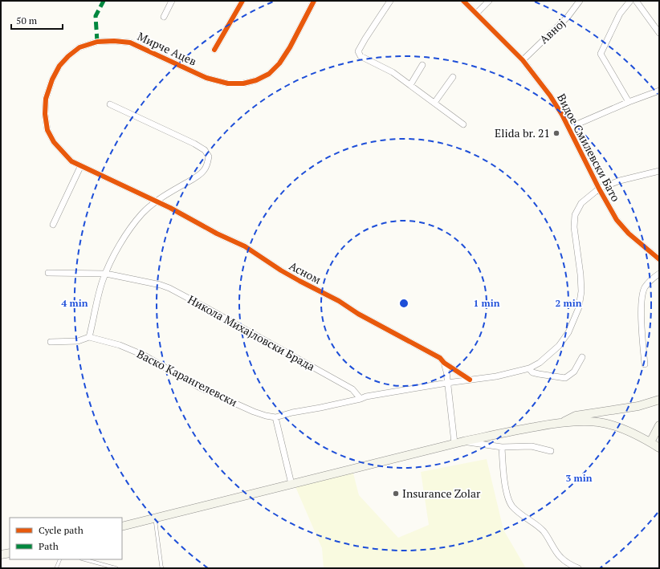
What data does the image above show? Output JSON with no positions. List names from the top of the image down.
{
  "streets": {
    "street": [
      "Авној",
      "Мирче Ацев",
      "Видое Смилевски Бато",
      "Асном",
      "Никола Михајловски Брада",
      "Васко Карангелевски"
    ]
  },
  "crossings": [
    ["Авној", "Видое Смилевски Бато"],
    ["Мирче Ацев", "Асном"],
    ["Никола Михајловски Брада", "Васко Карангелевски"]
  ],
  "places": ["Elida br. 21", "Insurance Zolar"],
  "legend": ["Cycle path", "Path"],
  "scale_bar": "50 m",
  "rings": [
    "1 min",
    "2 min",
    "4 min",
    "3 min"
  ]
}
